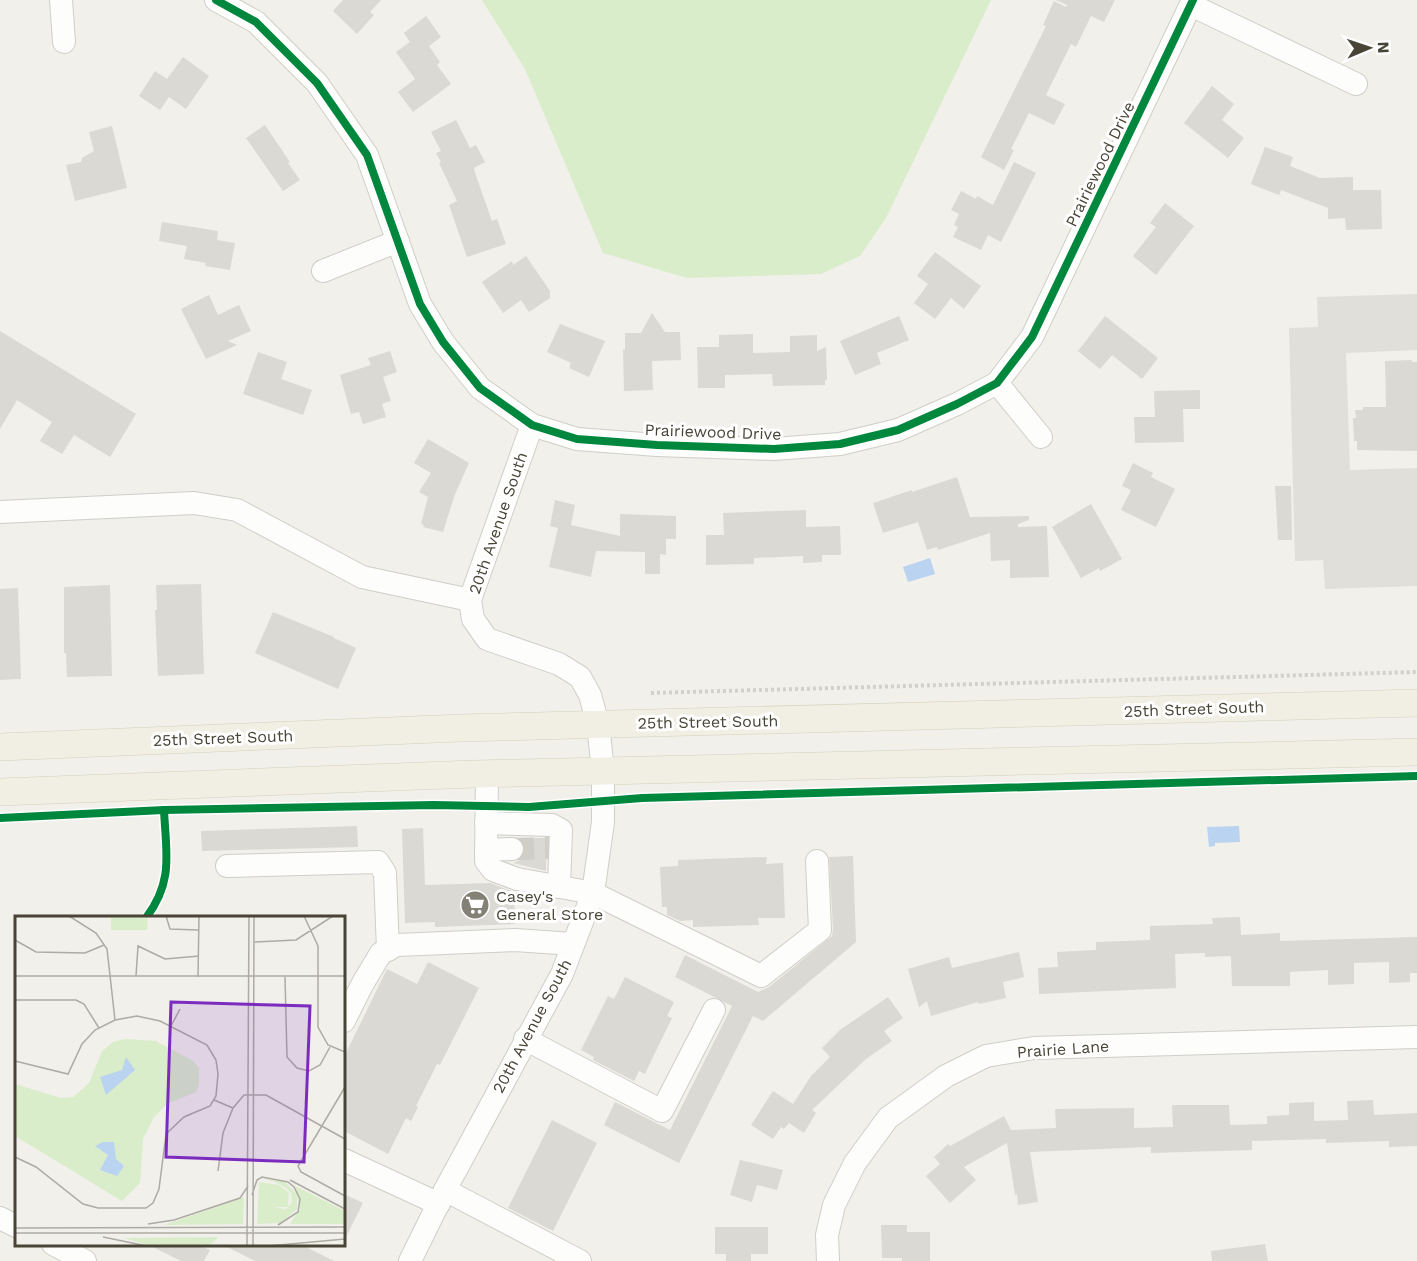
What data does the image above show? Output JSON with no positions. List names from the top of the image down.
{
  "streets": {
    "main road": ["25th Street South"],
    "street": ["Prairiewood Drive", "20th Avenue South", "Prairie Lane"]
  },
  "crossings": [
    ["Prairiewood Drive", "20th Avenue South"],
    ["20th Avenue South", "25th Street South"]
  ],
  "places": {
    "supermarket": ["Casey's General Store"]
  },
  "north": "right"
}
